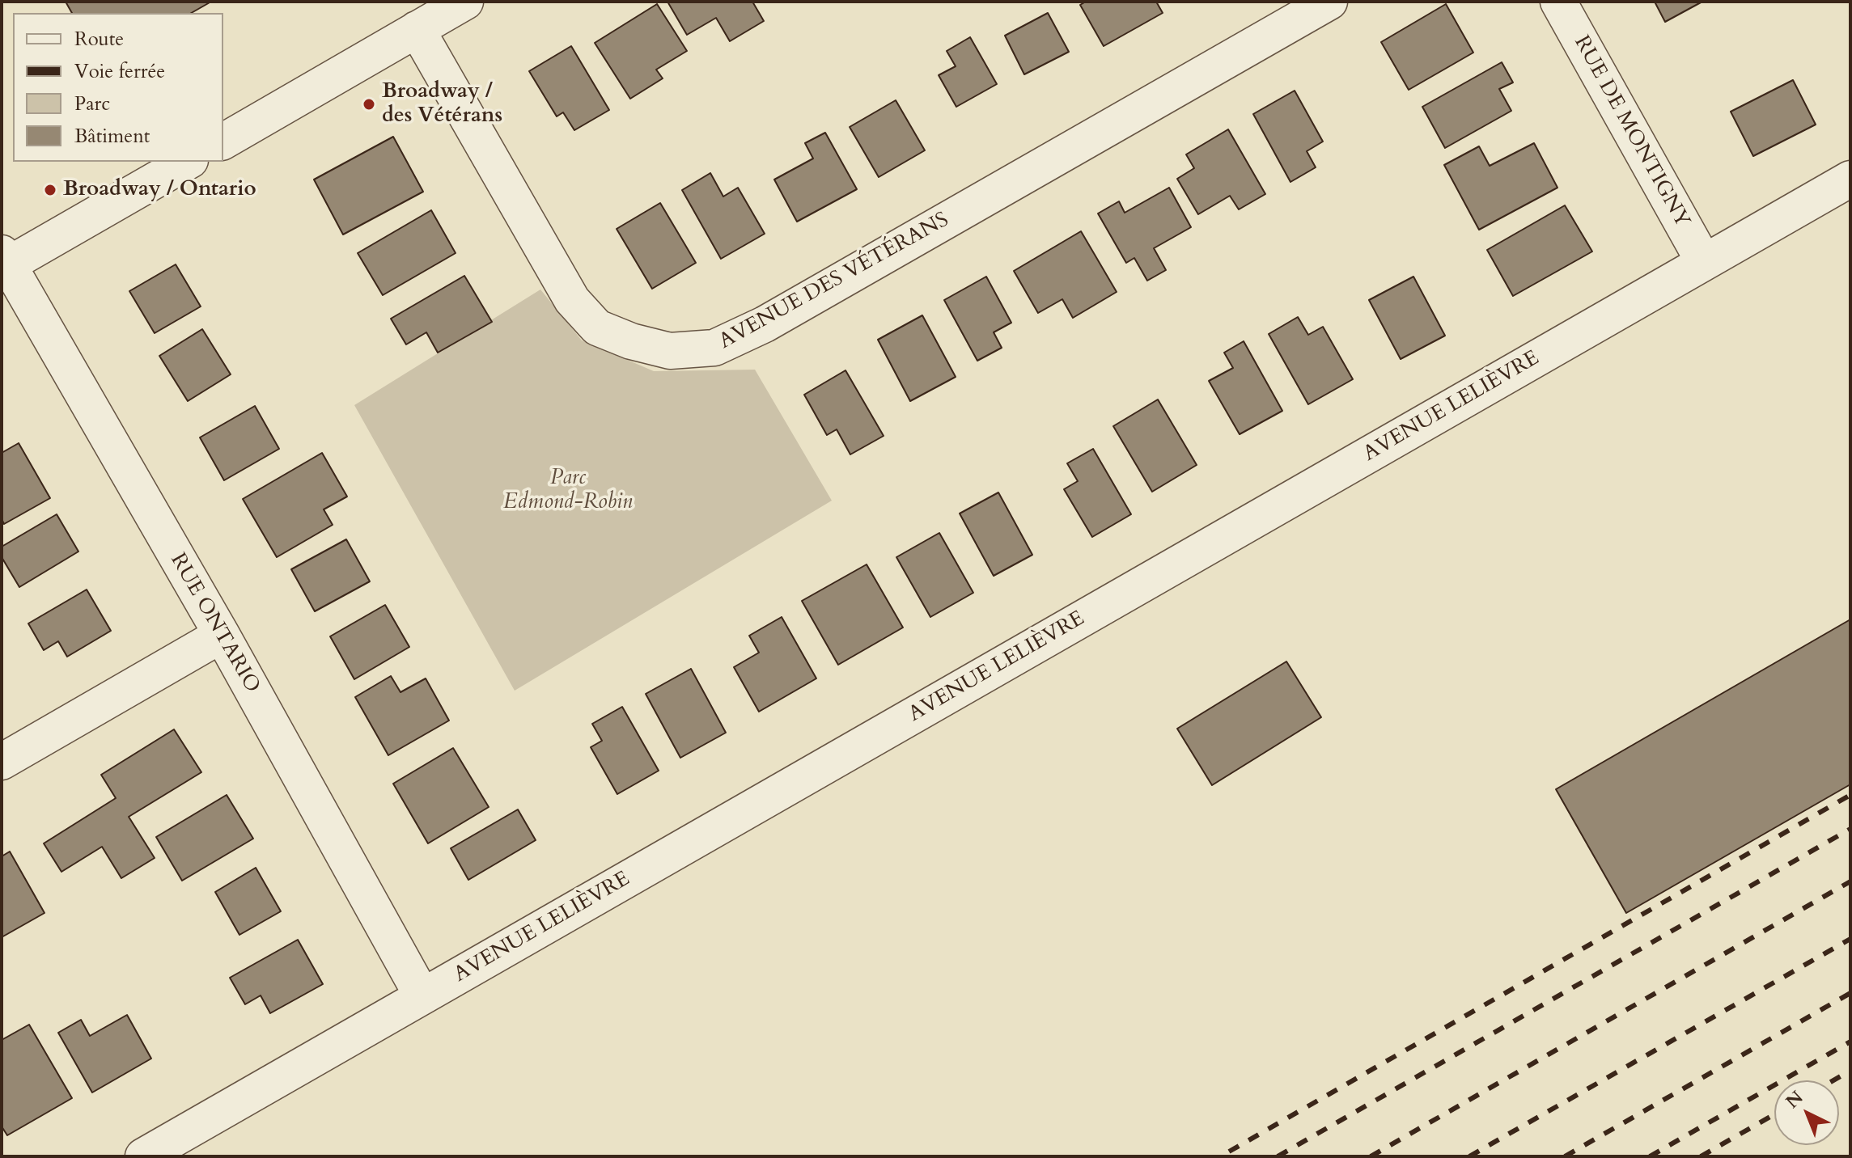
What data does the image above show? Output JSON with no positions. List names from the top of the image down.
{
  "streets": {
    "street": [
      "RUE DE MONTIGNY",
      "AVENUE DES VÉTÉRANS",
      "AVENUE LELIÈVRE",
      "RUE ONTARIO"
    ]
  },
  "crossings": [
    ["RUE DE MONTIGNY", "AVENUE LELIÈVRE"],
    ["AVENUE LELIÈVRE", "RUE ONTARIO"]
  ],
  "parks": ["Parc Edmond-Robin"],
  "places": ["Broadway / des Vétérans", "Broadway / Ontario"],
  "legend": [
    "Route",
    "Voie ferrée",
    "Parc",
    "Bâtiment"
  ],
  "north": "top left"
}
